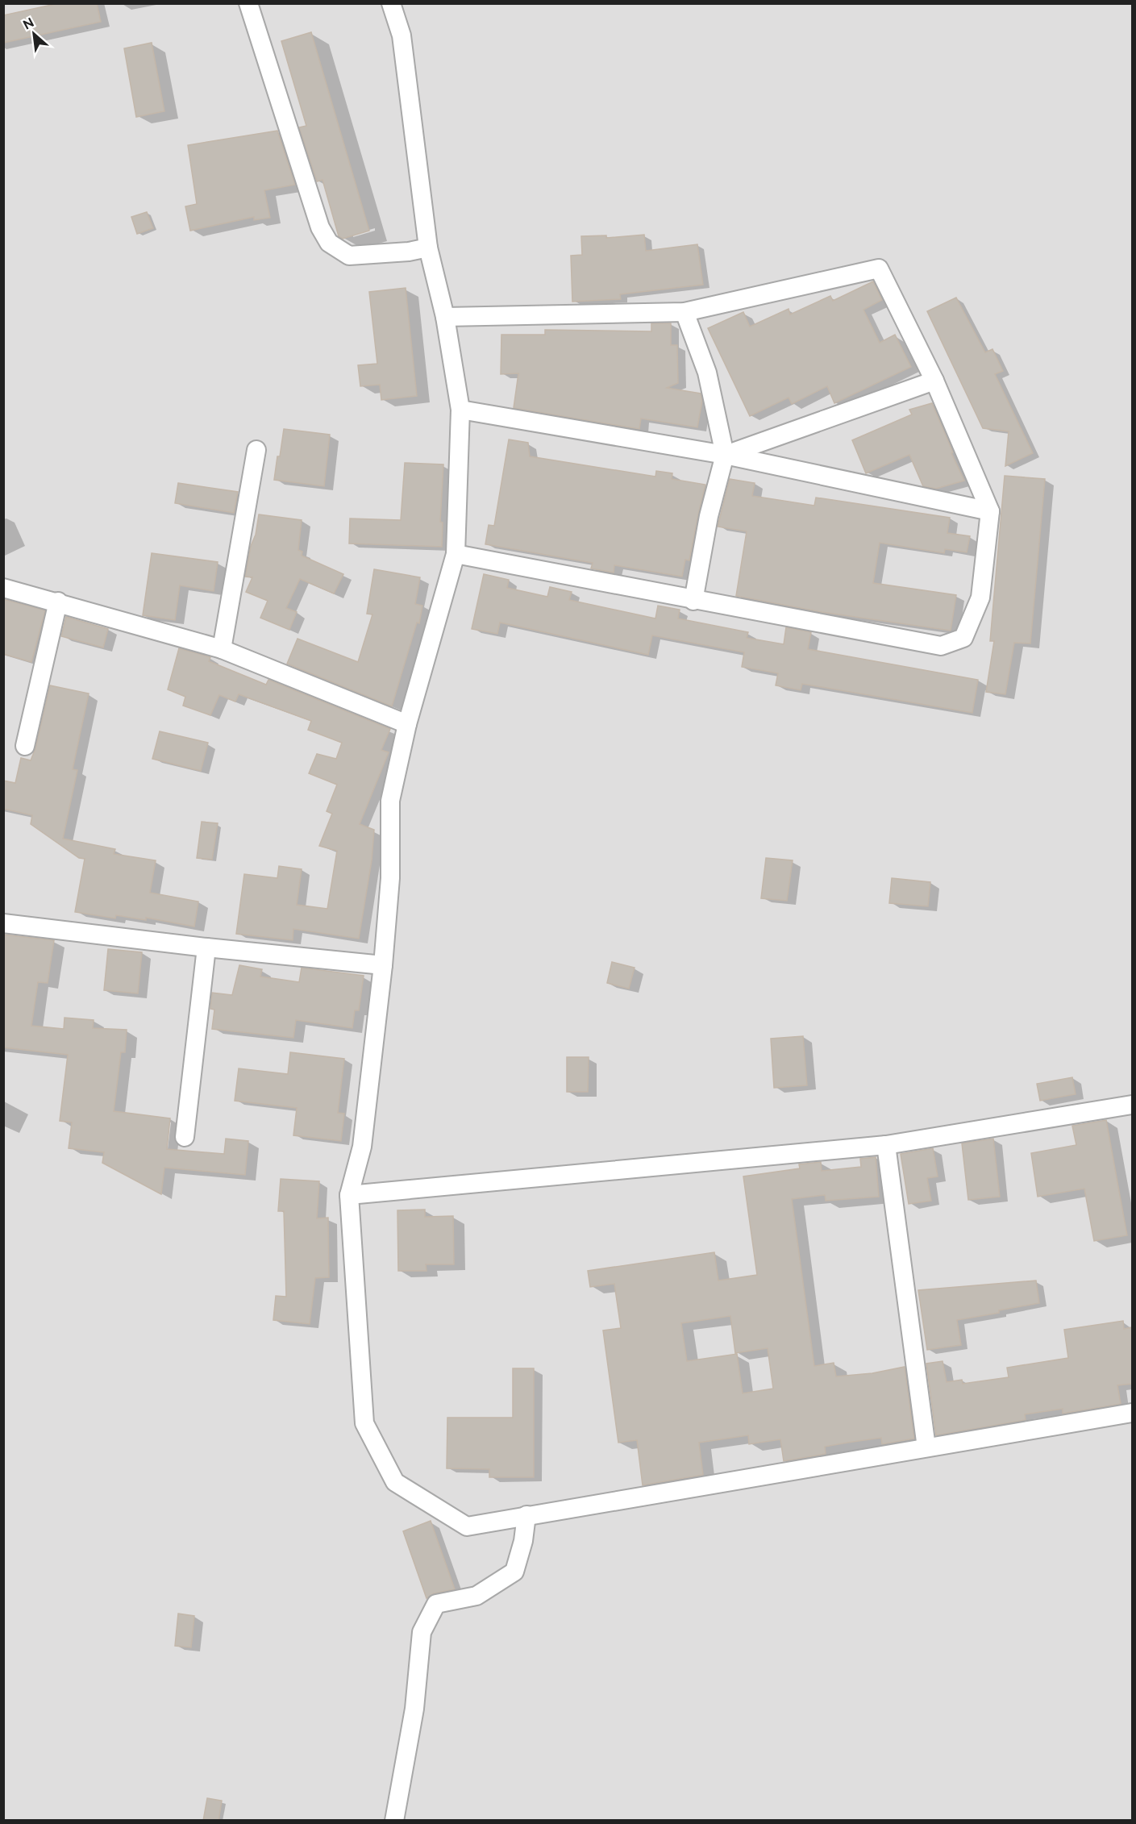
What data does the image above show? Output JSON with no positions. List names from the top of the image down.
{
  "north": "top left"
}
